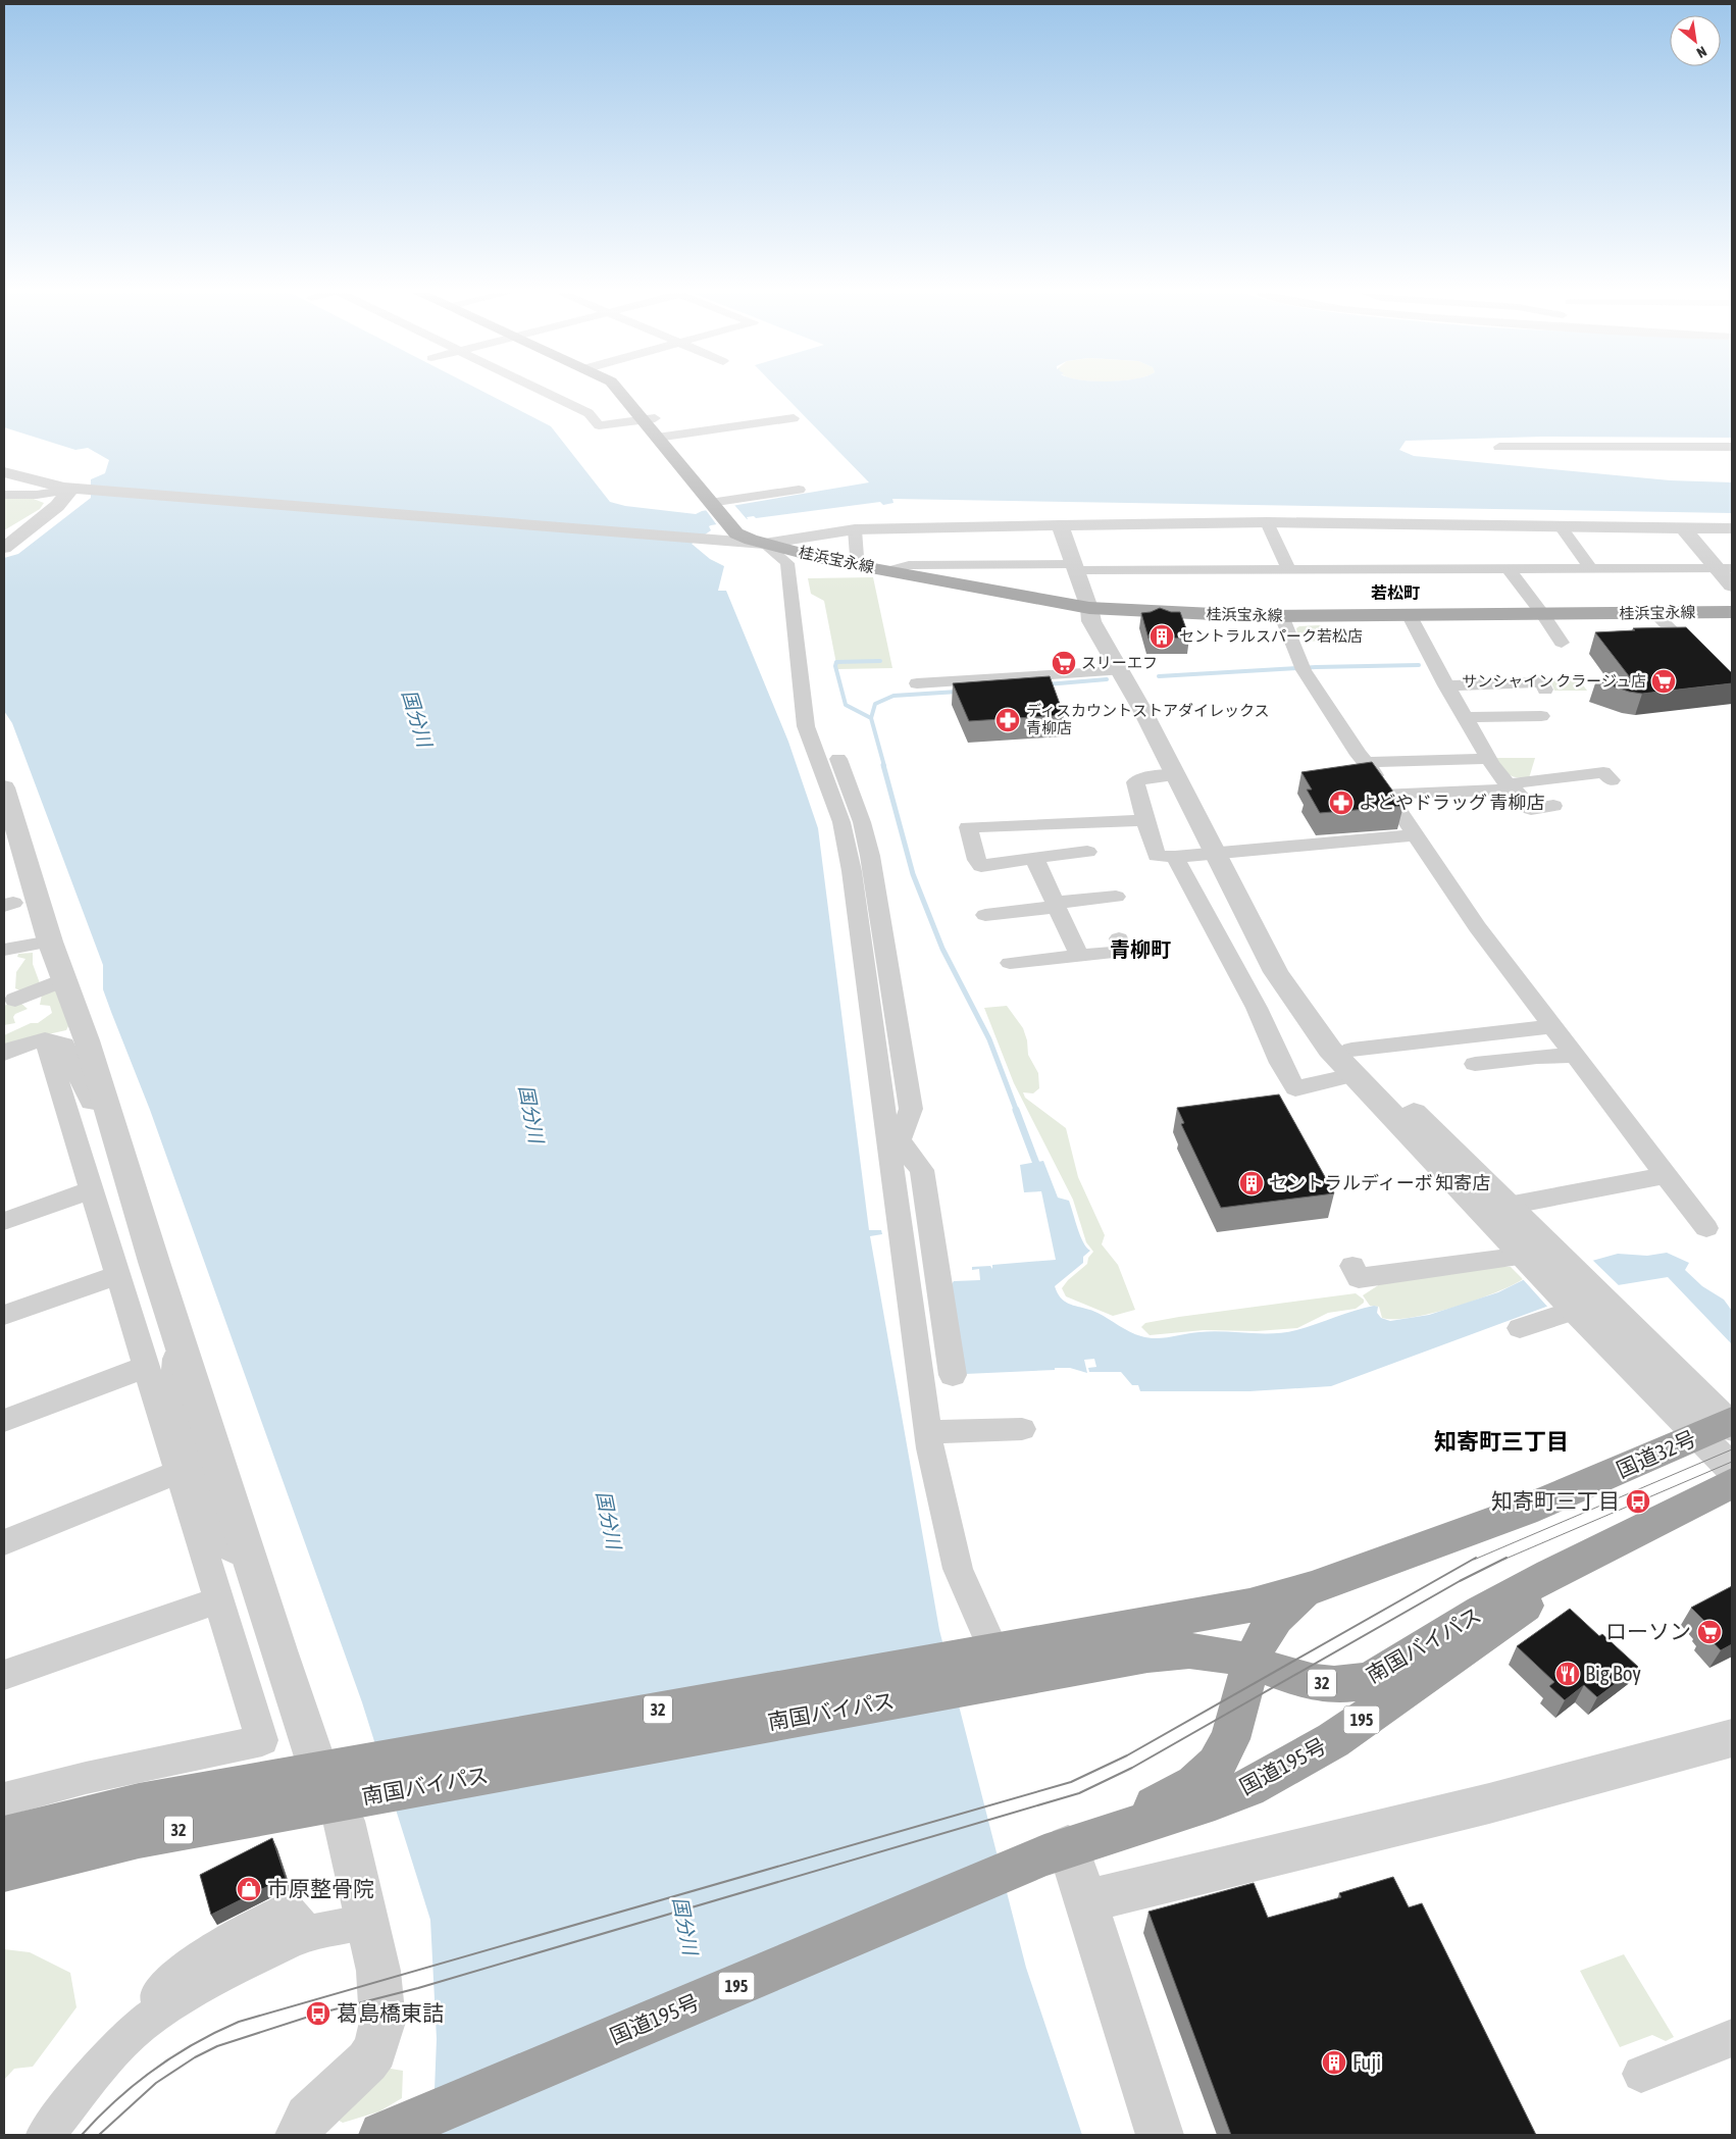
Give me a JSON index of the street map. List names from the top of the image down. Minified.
{"streets":{"highway":["国道32号","南国バイパス","32","195","国道195号"],"main road":["桂浜宝永線"]},"crossings":[["国道32号","南国バイパス"],["南国バイパス","32"],["南国バイパス","国道195号"],["32","国道195号"]],"districts":["若松町","青柳町","知寄町三丁目"],"water":["国分川"],"places":{"building":["セントラルスパーク若松店","セントラルディーボ 知寄店","Fuji"],"supermarket":["スリーエフ","サンシャイン クラージュ店","ローソン"],"pharmacy":["ディスカウントストアダイレックス 青柳店","よどやドラッグ 青柳店"],"bus stop":["知寄町三丁目","葛島橋東詰"],"restaurant":["Big Boy"],"shop":["市原整骨院"]},"north":"bottom right"}
